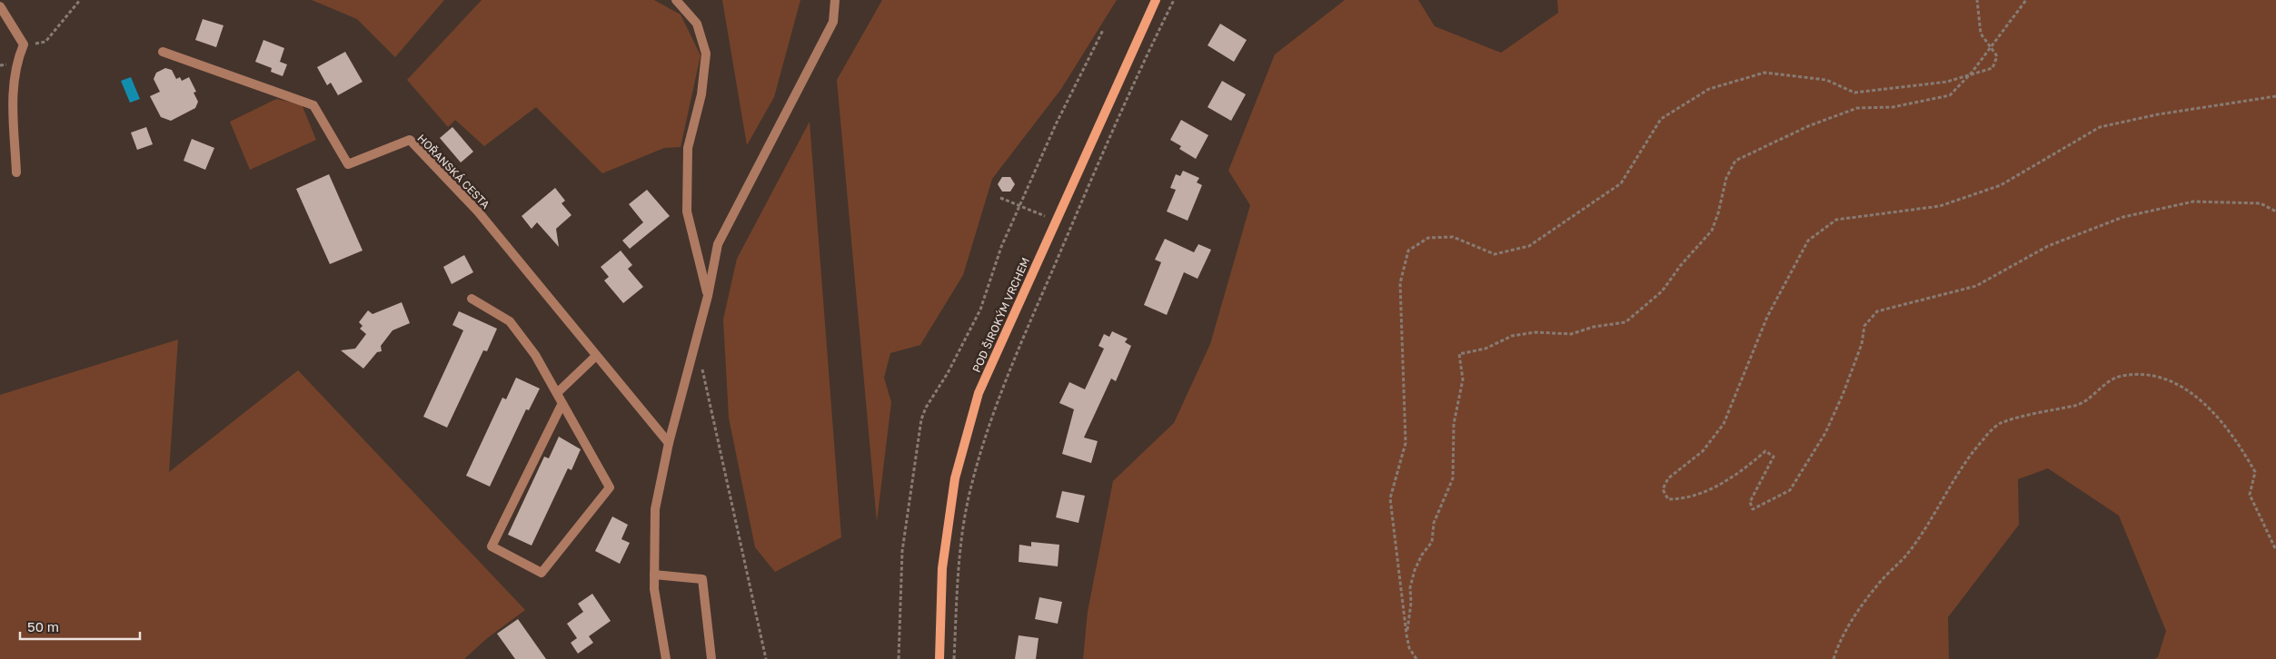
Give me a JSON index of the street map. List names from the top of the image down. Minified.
{"streets":{"street":["HOŘANSKÁ CESTA","POD ŠIROKÝM VRCHEM"]},"scale_bar":"50 m"}
